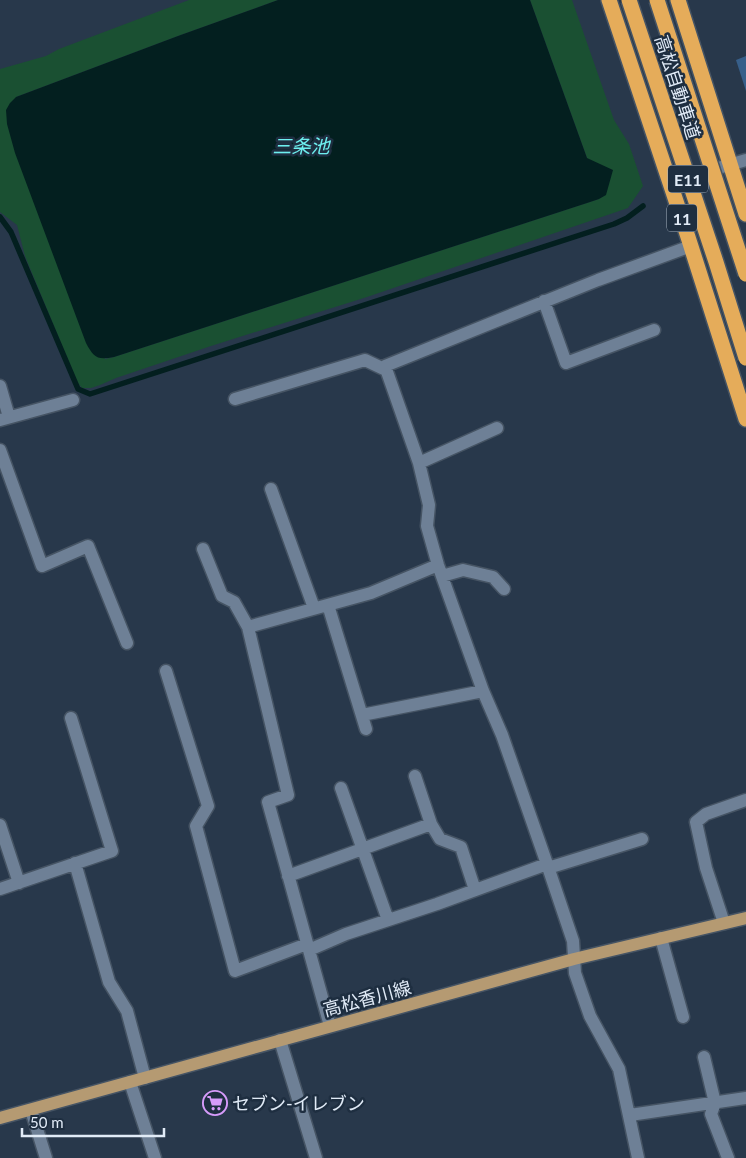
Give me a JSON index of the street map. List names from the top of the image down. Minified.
{"streets":{"highway":["高松自動車道","E11","11"],"main road":["高松香川線"]},"water":["三条池"],"places":{"supermarket":["セブン-イレブン"]},"scale_bar":"50 m"}
